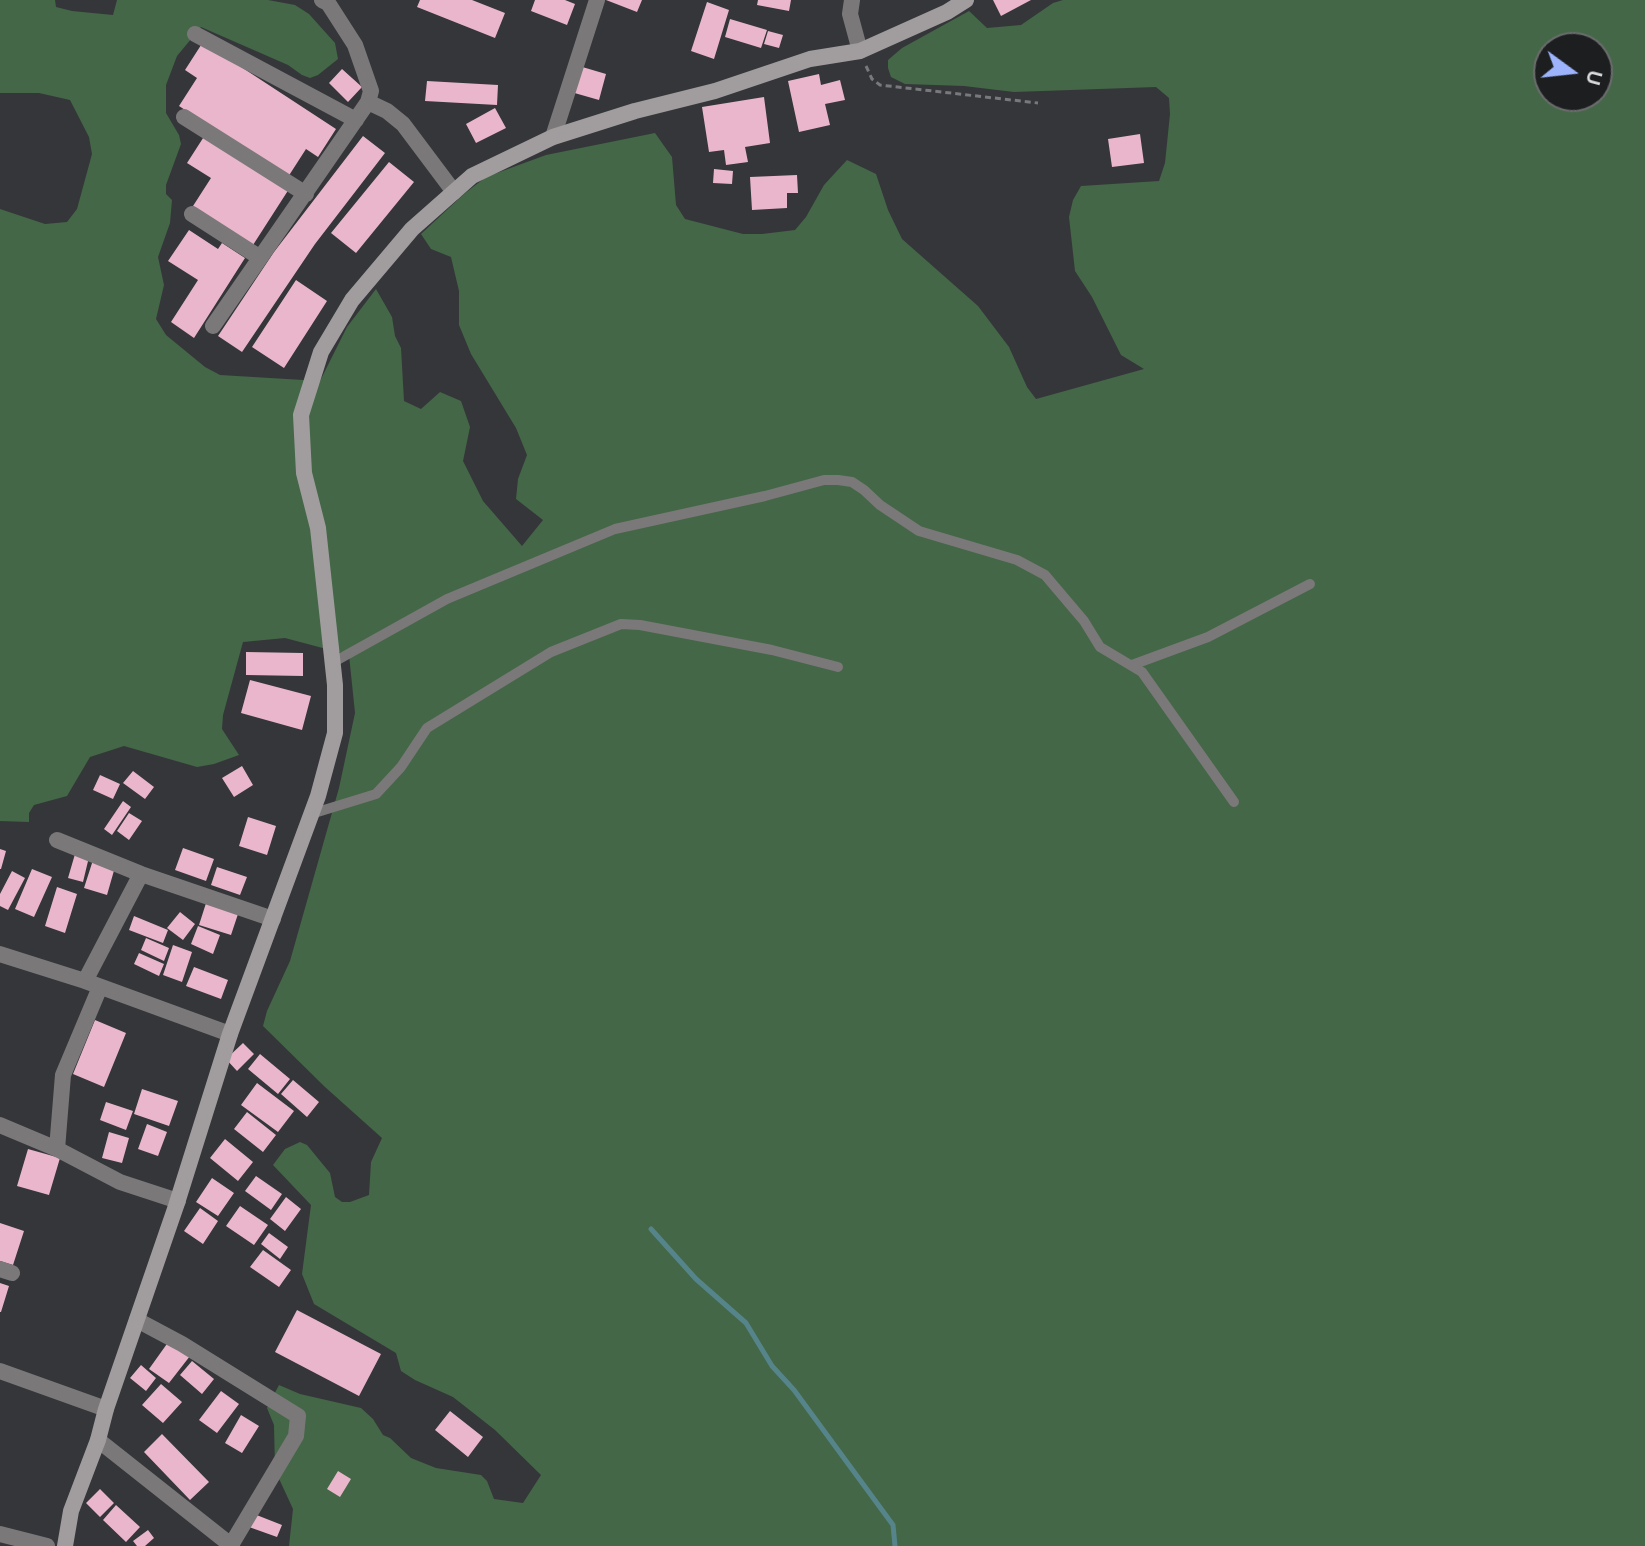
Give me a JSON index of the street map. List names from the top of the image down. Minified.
{"north":"right"}
